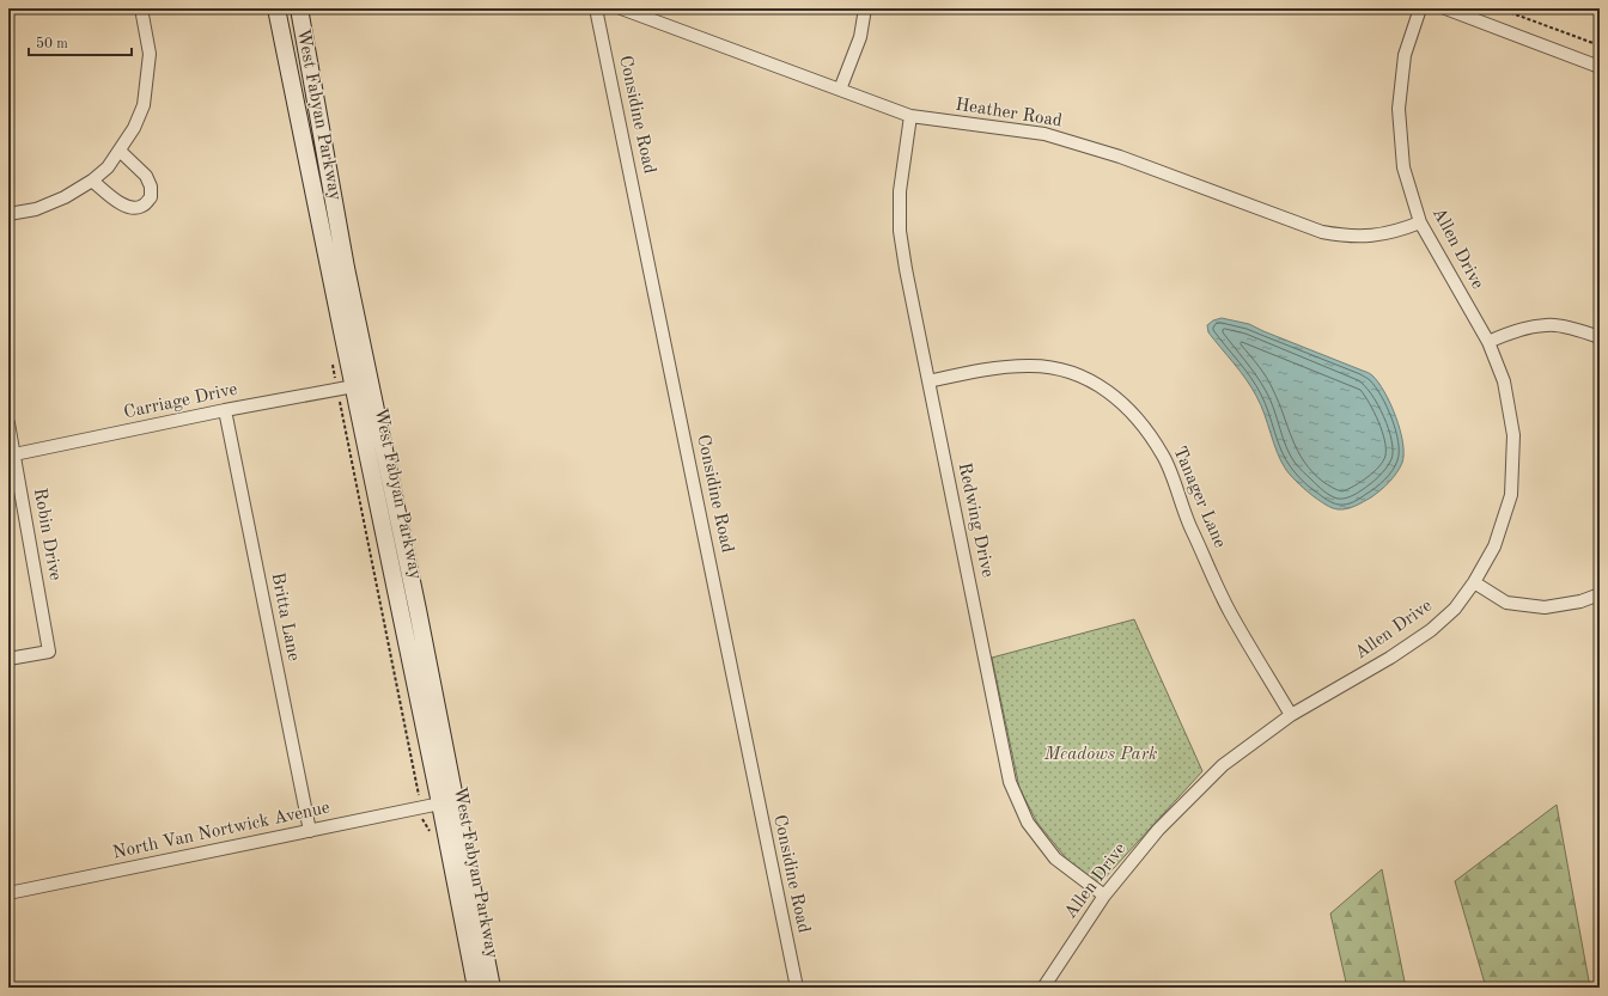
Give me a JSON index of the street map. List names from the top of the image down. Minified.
{"streets":{"main road":["West Fabyan Parkway"],"street":["Heather Road","Considine Road","Allen Drive","Carriage Drive","Tanager Lane","Redwing Drive","Robin Drive","Britta Lane","North Van Nortwick Avenue"]},"crossings":[["Heather Road","Allen Drive"],["Heather Road","Redwing Drive"],["West Fabyan Parkway","Carriage Drive"],["West Fabyan Parkway","North Van Nortwick Avenue"],["Allen Drive","Tanager Lane"],["Allen Drive","Redwing Drive"],["Carriage Drive","Robin Drive"],["Carriage Drive","Britta Lane"],["Tanager Lane","Redwing Drive"],["Britta Lane","North Van Nortwick Avenue"]],"parks":["Meadows Park"],"scale_bar":"50 m"}
